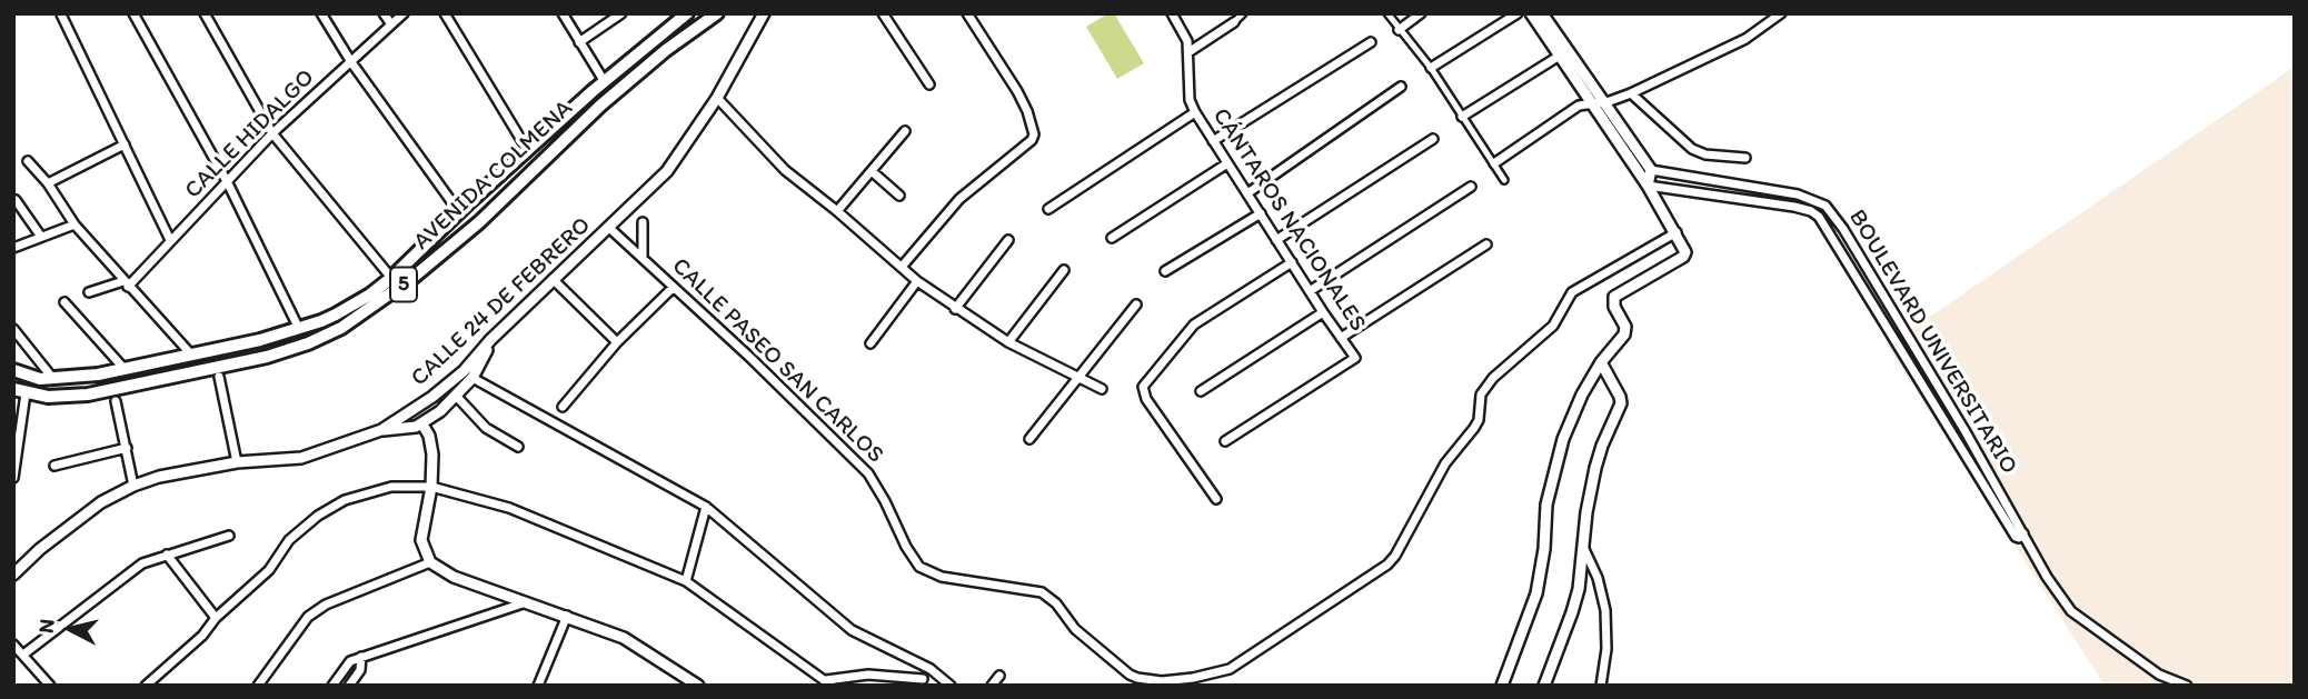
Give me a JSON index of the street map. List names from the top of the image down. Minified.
{"streets":{"main road":["AVENIDA COLMENA","5"],"street":["CALLE HIDALGO","CÁNTAROS NACIONALES","CALLE 24 DE FEBRERO","BOULEVARD UNIVERSITARIO","CALLE PASEO SAN CARLOS"]},"crossings":[["AVENIDA COLMENA","5"],["CALLE 24 DE FEBRERO","CALLE PASEO SAN CARLOS"]],"north":"left"}
